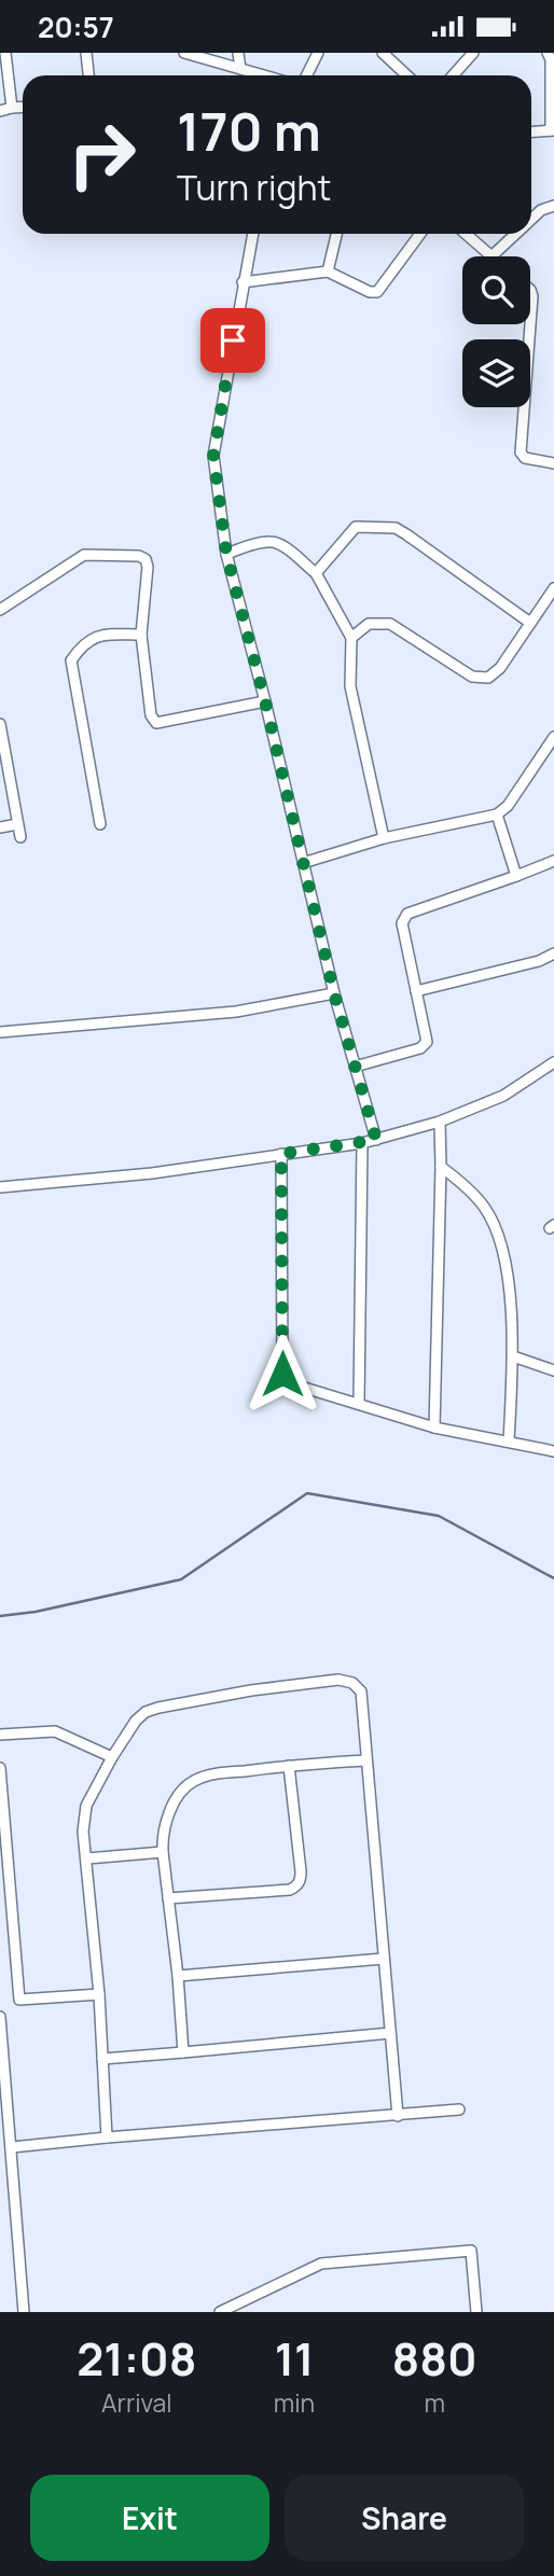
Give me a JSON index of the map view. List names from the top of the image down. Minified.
{"page":{"status":"20:57","turn":["170 m","Turn right"],"eta":["21:08","Arrival","11","min","880","m"],"buttons":["Exit","Share"]}}
